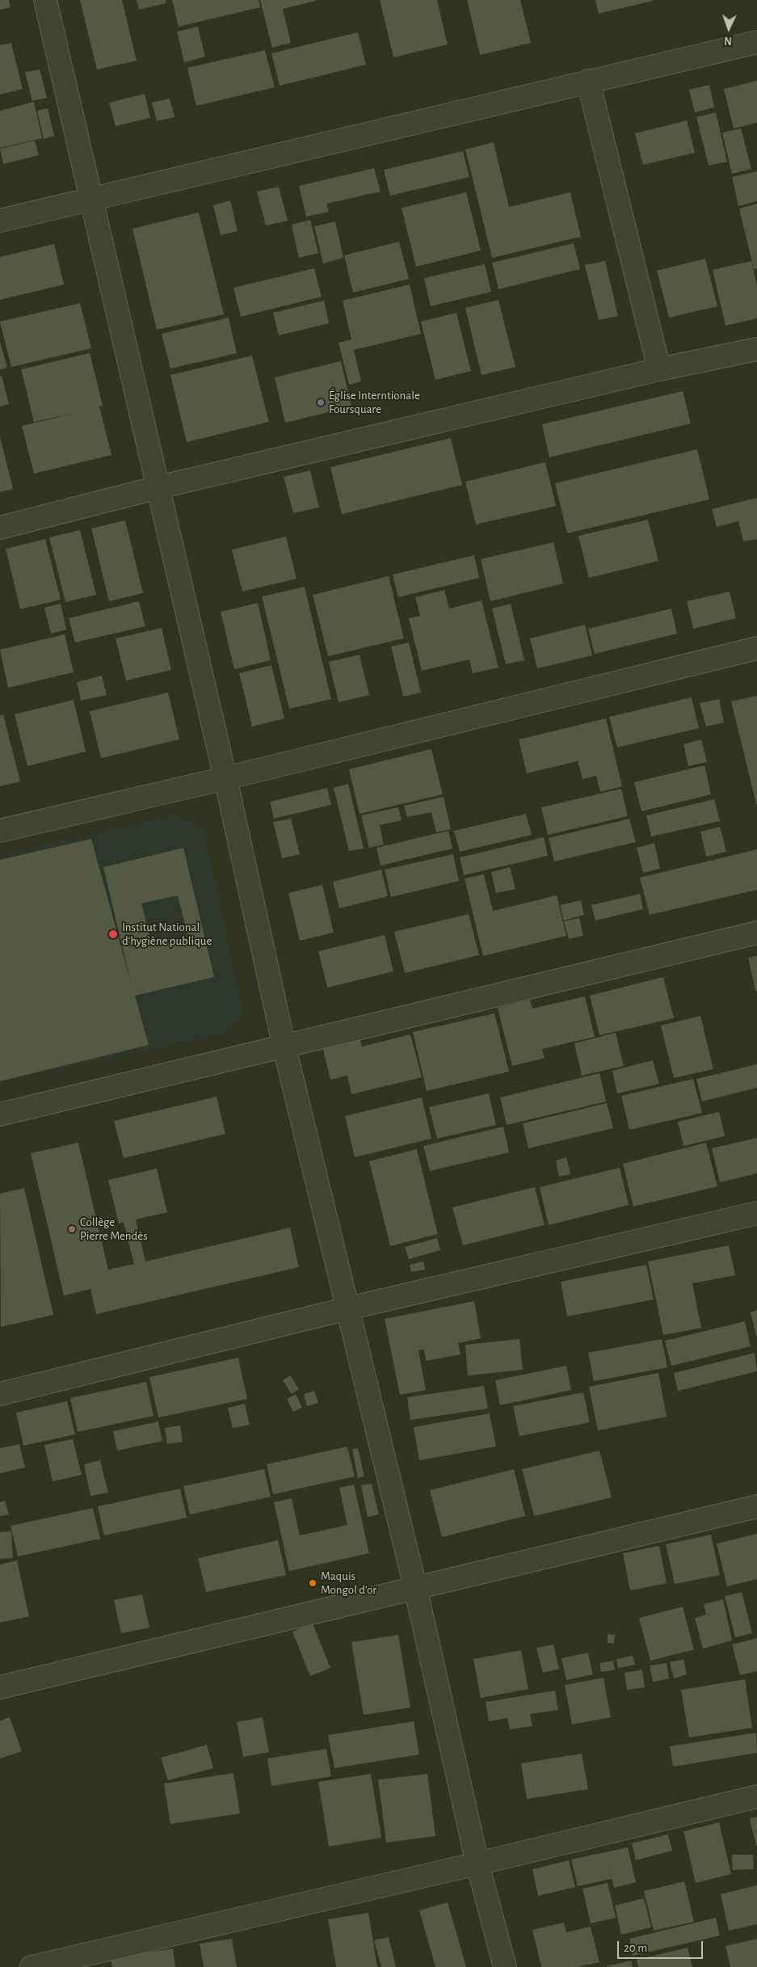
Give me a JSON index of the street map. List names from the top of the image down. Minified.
{"places":["Église Interntionale Foursquare","Institut National d'hygiène publique","Collège Pierre Mendès","Maquis Mongol d'or"],"scale_bar":"20 m","north":"bottom"}
